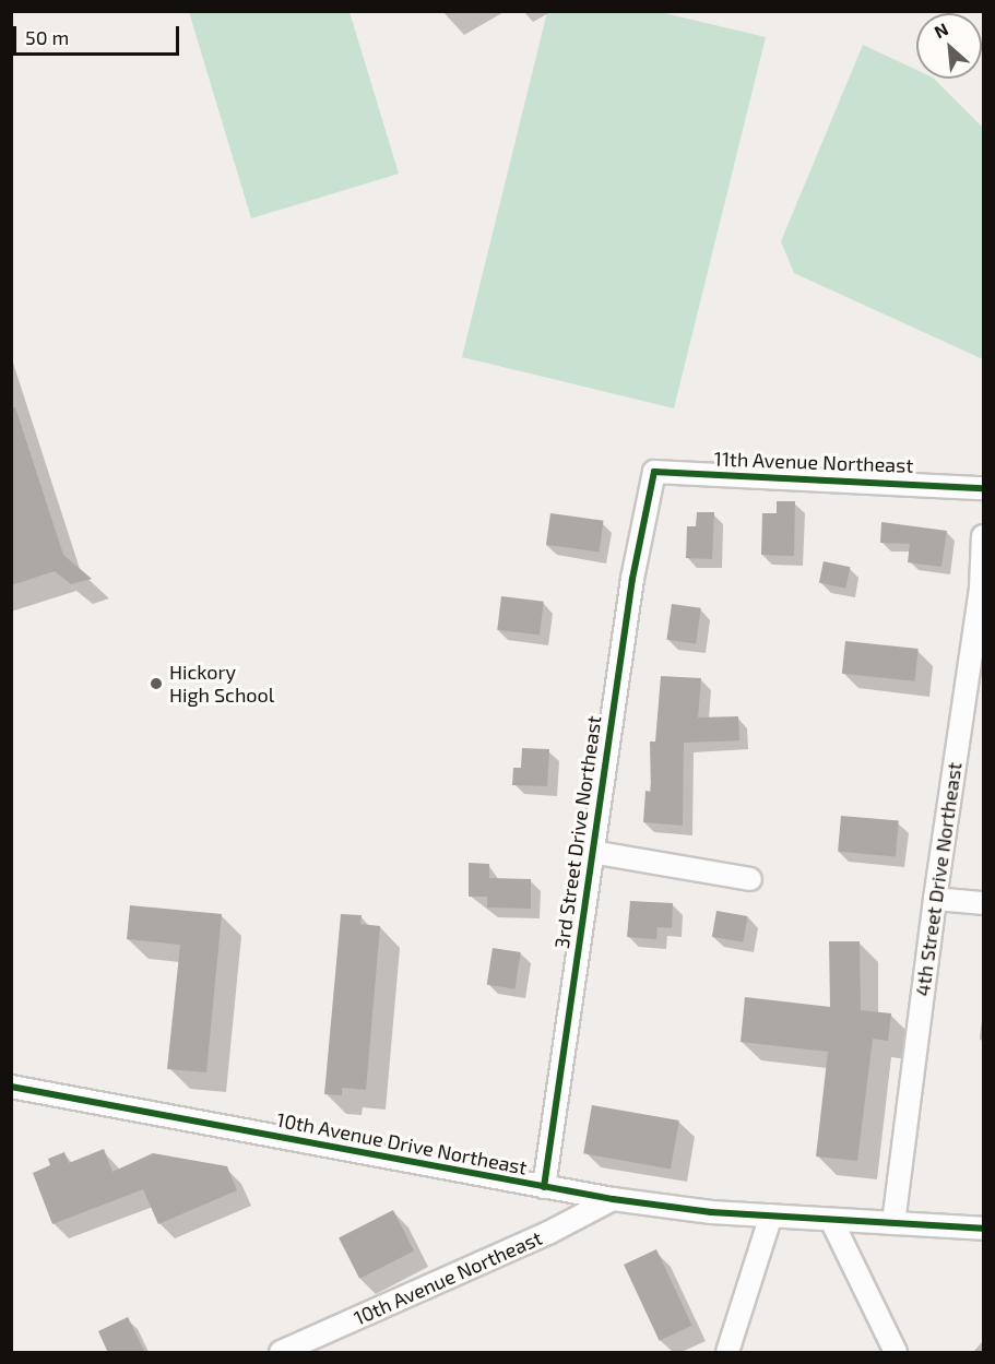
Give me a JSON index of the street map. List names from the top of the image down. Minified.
{"streets":{"street":["11th Avenue Northeast","3rd Street Drive Northeast","4th Street Drive Northeast","10th Avenue Drive Northeast","10th Avenue Northeast"]},"crossings":[["11th Avenue Northeast","3rd Street Drive Northeast"],["3rd Street Drive Northeast","10th Avenue Drive Northeast"],["4th Street Drive Northeast","10th Avenue Drive Northeast"],["10th Avenue Drive Northeast","10th Avenue Northeast"]],"places":["Hickory High School"],"scale_bar":"50 m","north":"top left"}
